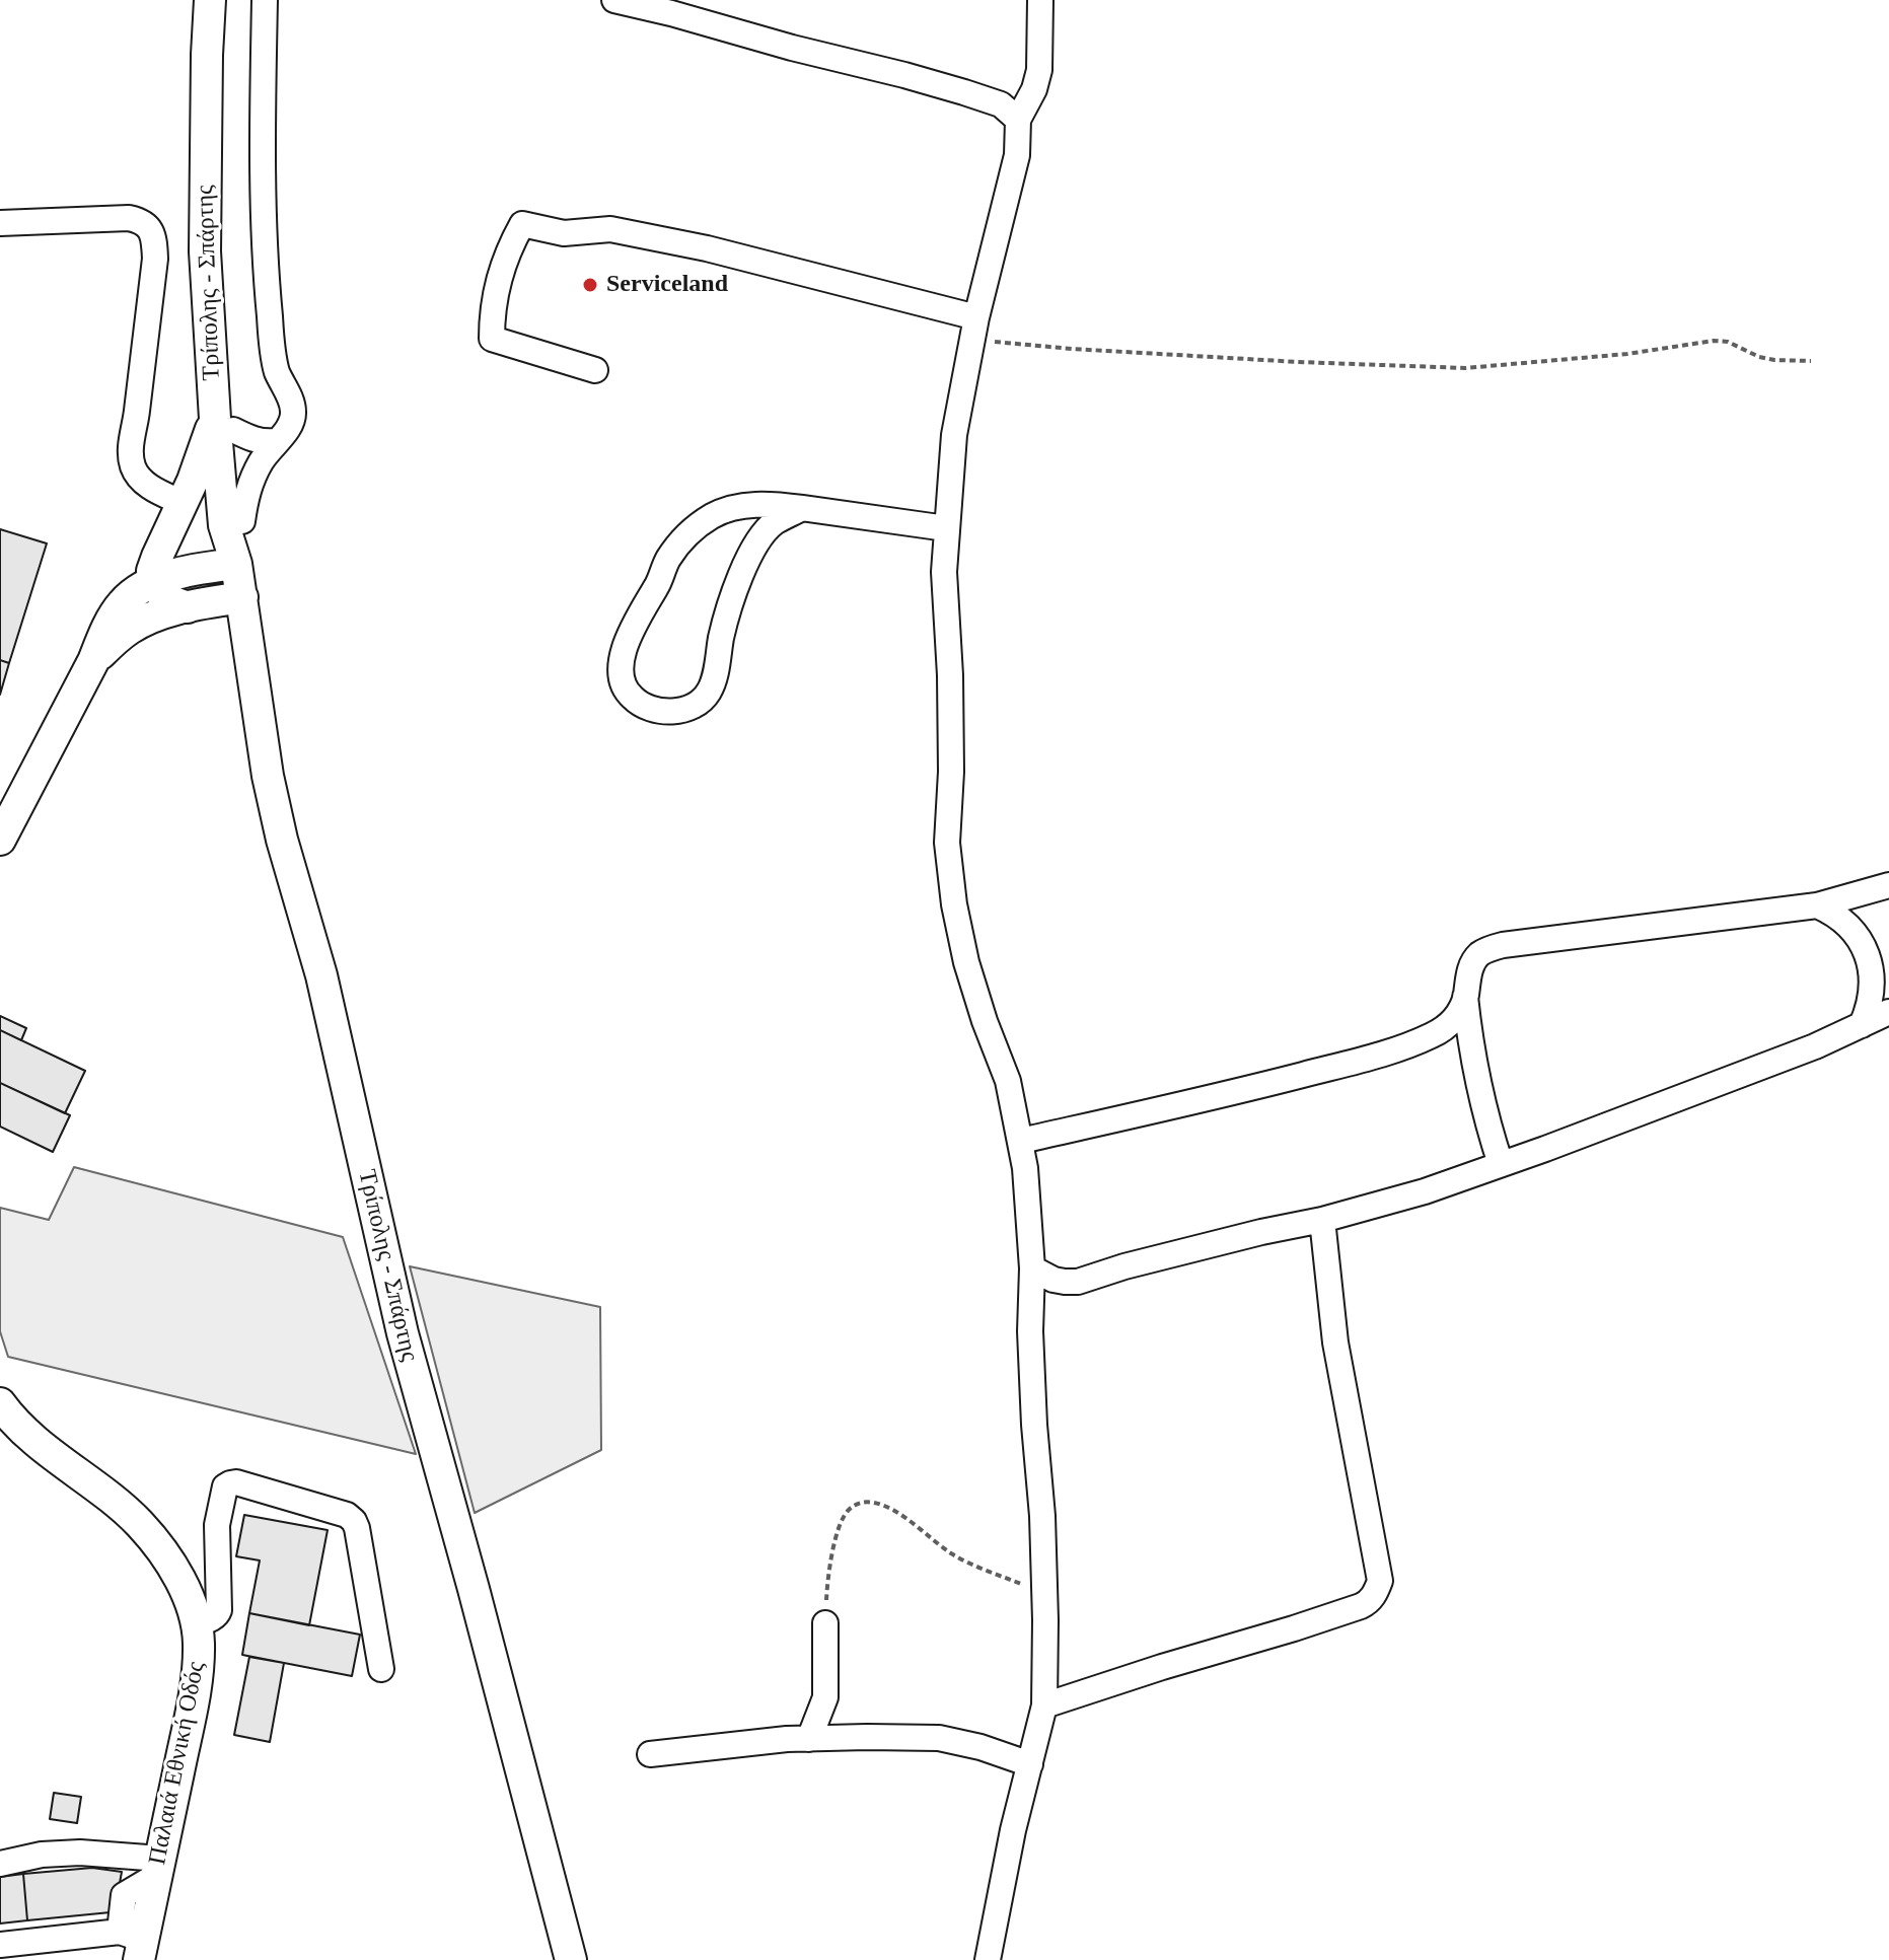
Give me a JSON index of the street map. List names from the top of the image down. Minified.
{"streets":{"main road":["Τρίπολης - Σπάρτης","Παλαιά Εθνική Οδός"]},"places":["Serviceland"]}
